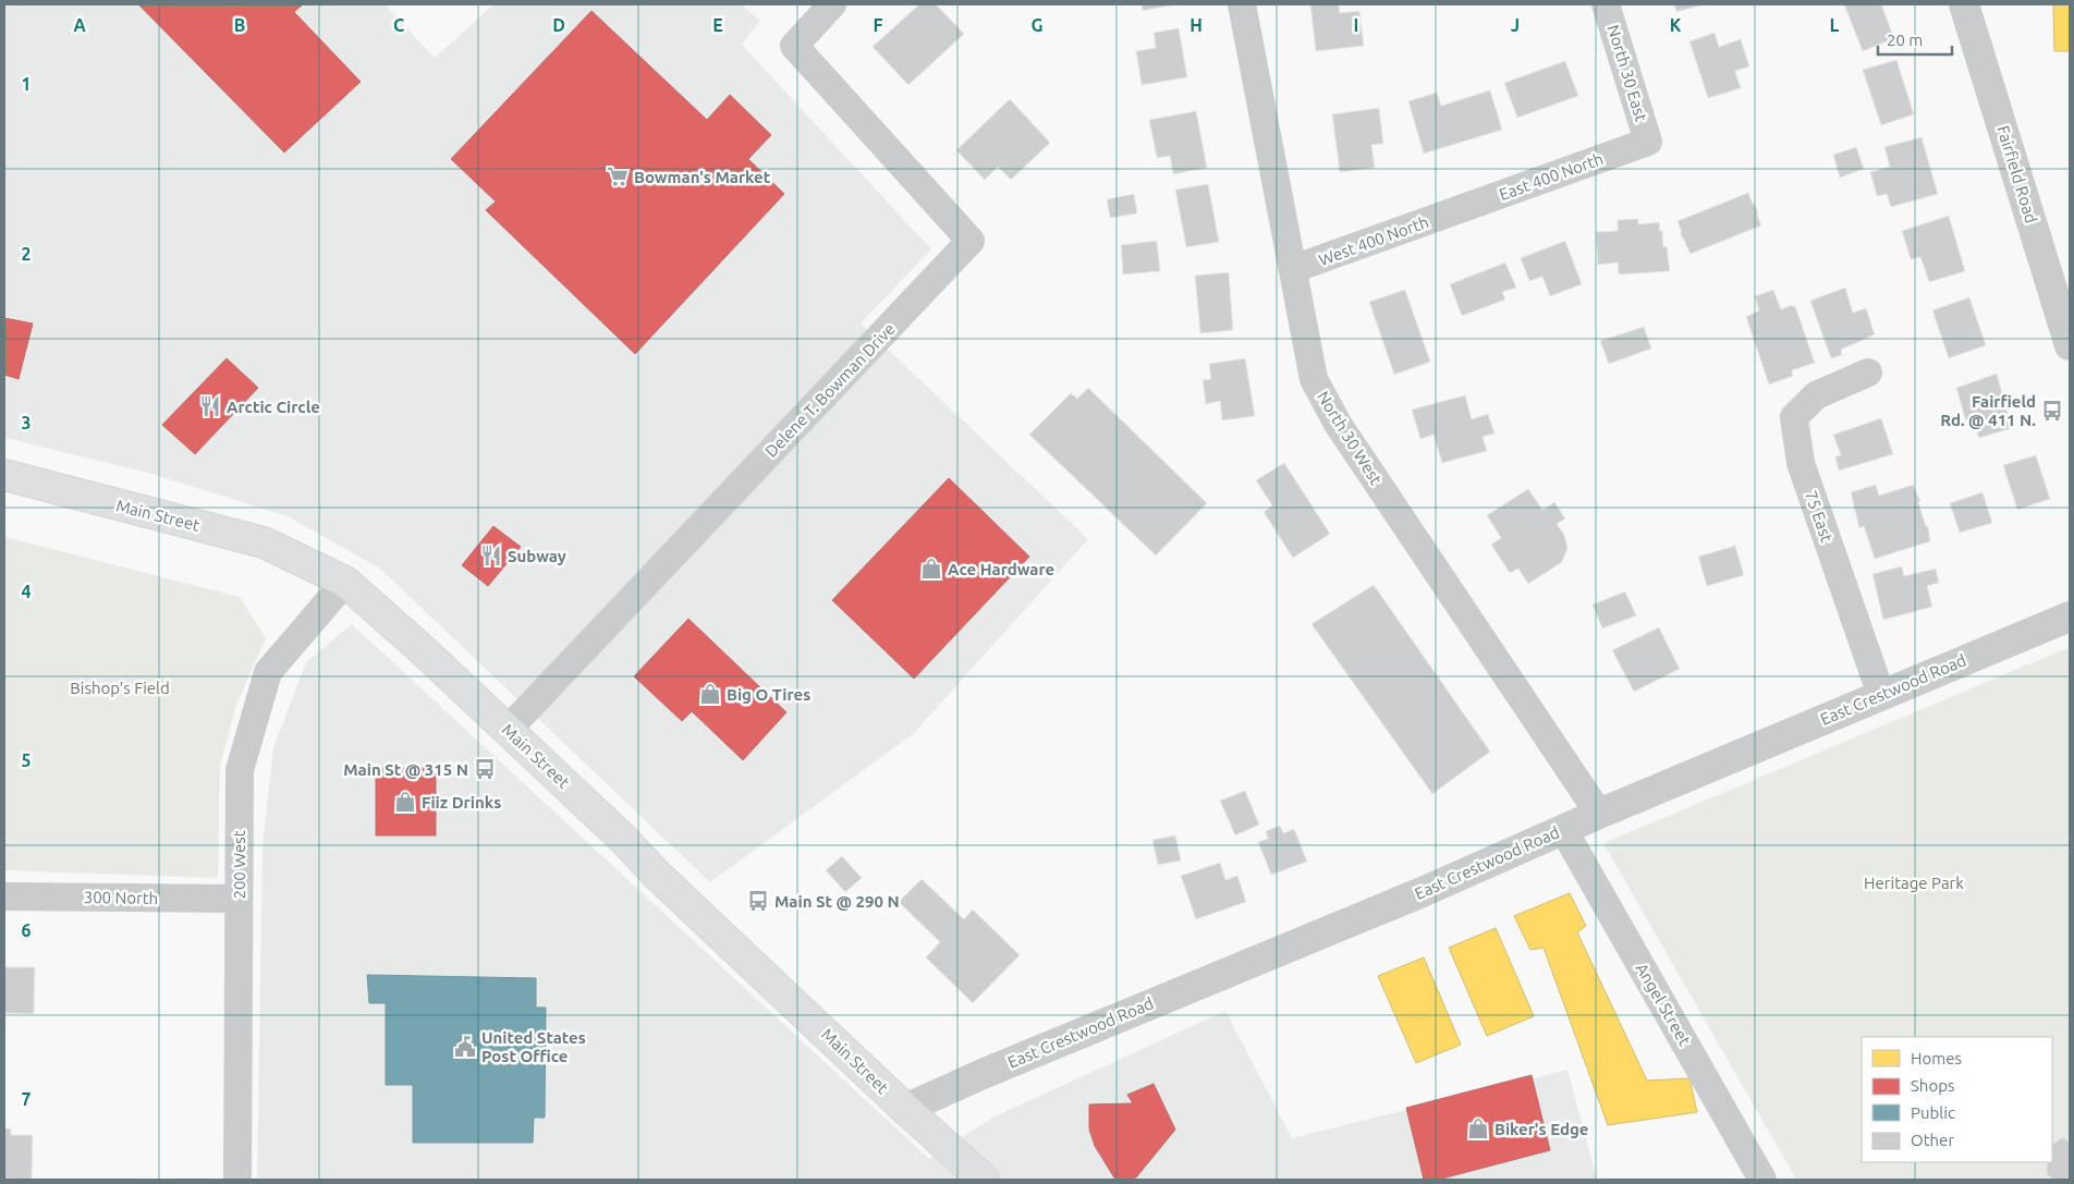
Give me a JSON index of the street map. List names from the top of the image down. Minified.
{"streets":{"main road":["Main Street"],"street":["North 30 East","Fairfield Road","East 400 North","West 400 North","Delene T. Bowman Drive","North 30 West","75 East","East Crestwood Road","200 West","300 North","Angel Street"]},"crossings":[["North 30 East","East 400 North"],["East 400 North","West 400 North"],["West 400 North","North 30 West"],["Delene T. Bowman Drive","Main Street"],["North 30 West","East Crestwood Road"],["Main Street","East Crestwood Road"],["Main Street","200 West"],["75 East","East Crestwood Road"],["East Crestwood Road","Angel Street"],["200 West","300 North"]],"parks":["Bishop's Field","Heritage Park"],"places":{"supermarket":["Bowman's Market"],"restaurant":["Arctic Circle","Subway"],"bus stop":["Fairfield Rd. @ 411 N.","Main St @ 315 N","Main St @ 290 N"],"shop":["Ace Hardware","Big O Tires","Fiiz Drinks","Biker's Edge"],"public building":["United States Post Office"]},"legend":["Homes","Shops","Public","Other"],"scale_bar":"20 m","grid":{"columns":["A","B","C","D","E","F","G","H","I","J","K","L"],"rows":["1","2","3","4","5","6","7"]}}
